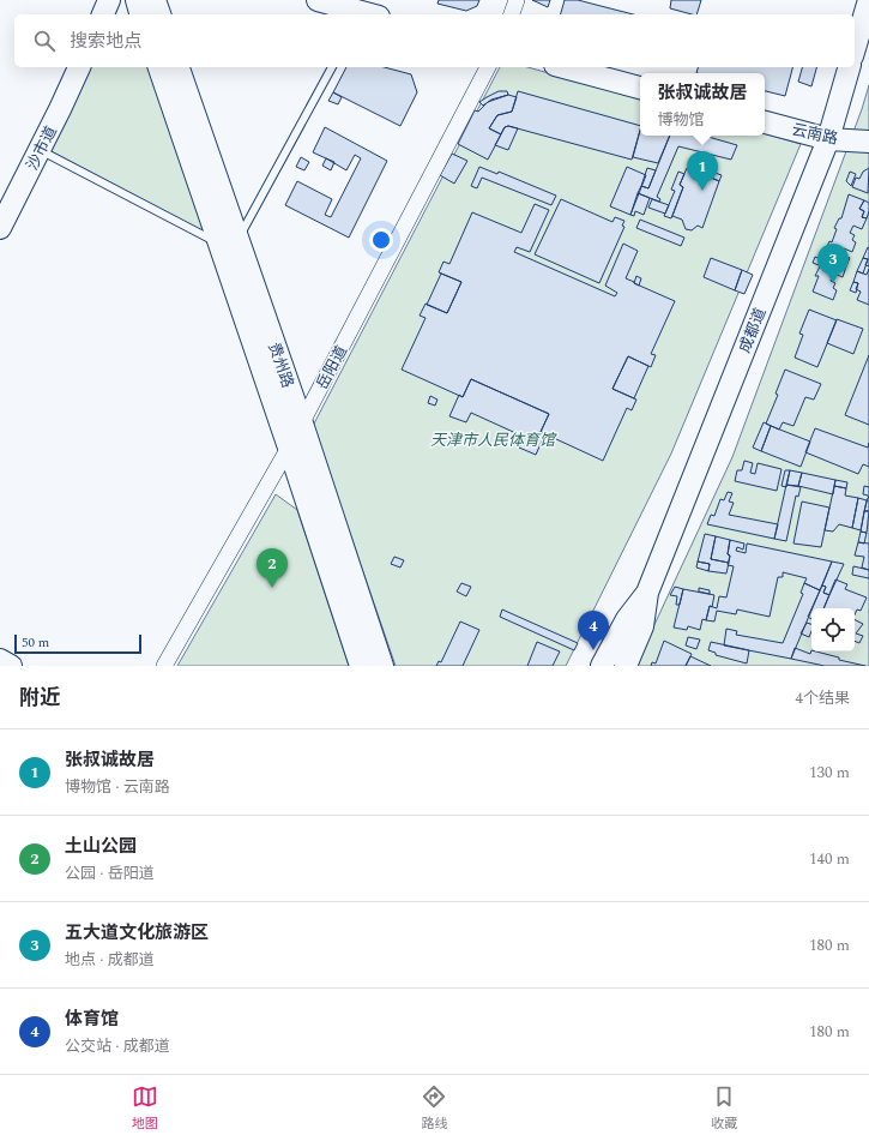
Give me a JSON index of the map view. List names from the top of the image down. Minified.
{"streets":{"street":["云南路","沙市道","成都道","贵州路","岳阳道"]},"crossings":[["云南路","成都道"],["贵州路","岳阳道"]],"parks":["天津市人民体育馆"],"scale_bar":"50 m","page":{"search":"搜索地点","popup":["张叔诚故居","博物馆"],"pins":["1","3","2","4"],"scale":"50 m","heading":["附近","4个结果"],"list":[{"mark":"1","name":"张叔诚故居","note":"博物馆 · 云南路","value":"130 m"},{"mark":"2","name":"土山公园","note":"公园 · 岳阳道","value":"140 m"},{"mark":"3","name":"五大道文化旅游区","note":"地点 · 成都道","value":"180 m"},{"mark":"4","name":"体育馆","note":"公交站 · 成都道","value":"180 m"}],"nav":["地图","路线","收藏"]}}
